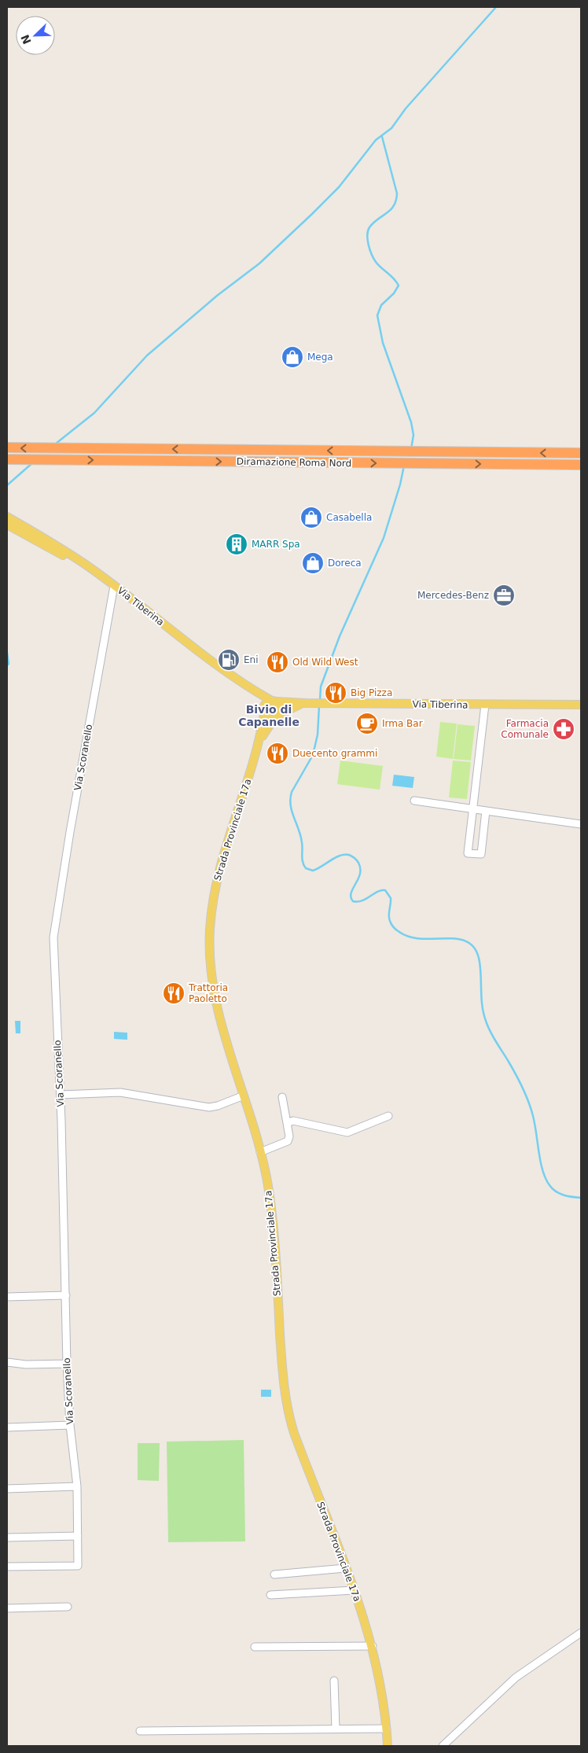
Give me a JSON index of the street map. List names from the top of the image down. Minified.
{"streets":{"highway":["Diramazione Roma Nord"],"main road":["Via Tiberina","Strada Provinciale 17a"],"street":["Via Scoranello"]},"crossings":[["Via Tiberina","Via Scoranello"]],"districts":["Bivio di Capanelle"],"places":{"shop":["Mega","Casabella","Doreca"],"building":["MARR Spa"],"office":["Mercedes-Benz"],"fuel station":["Eni"],"restaurant":["Old Wild West","Big Pizza","Duecento grammi","Trattoria Paoletto"],"cafe":["Irma Bar"],"pharmacy":["Farmacia Comunale"]},"north":"bottom left"}
